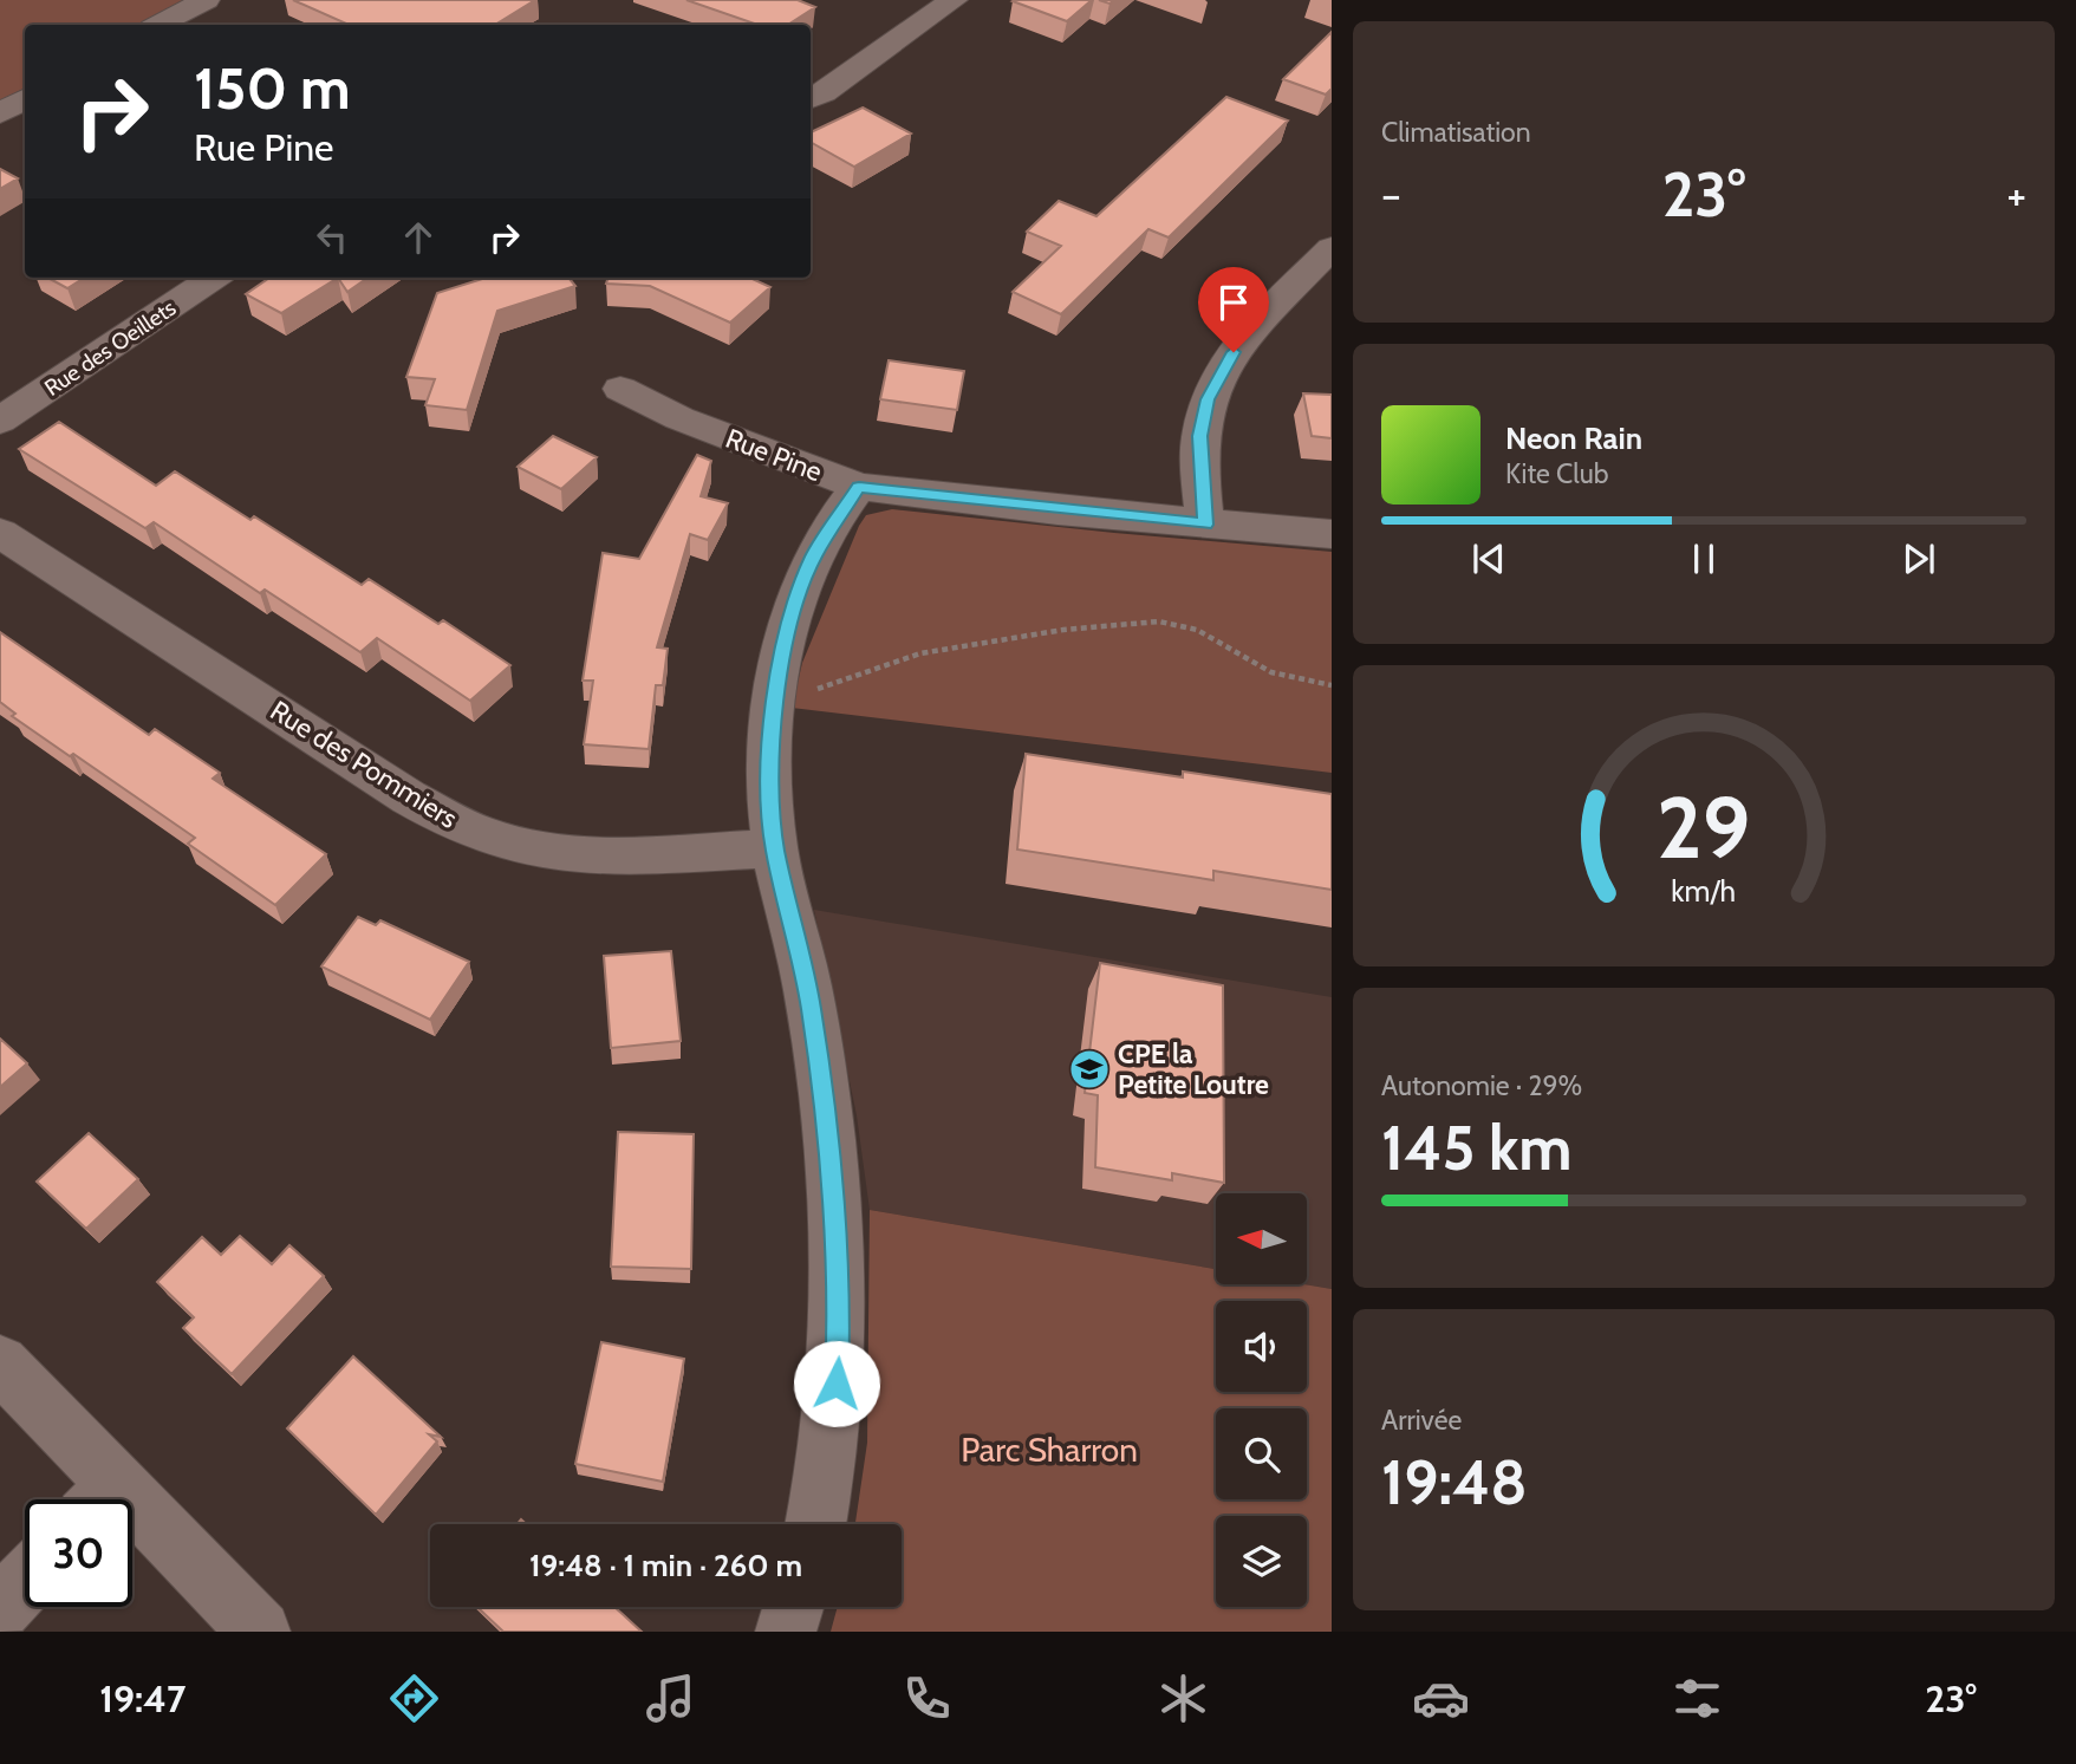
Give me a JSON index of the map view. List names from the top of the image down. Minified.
{"streets":{"street":["Rue des Oeillets","Rue Pine","Rue des Pommiers"]},"parks":["Parc Sharron"],"places":{"school or university":["CPE la Petite Loutre"]},"north":"left","page":{"tile":["Climatisation",["Autonomie · 29%","145 km"],["Arrivée","19:48"]],"turn":["150 m","Rue Pine"],"heat":["−","23°","+"],"song":["Neon Rain","Kite Club"],"limit":"30","trip":"19:48 · 1 min · 260 m","tabs":["19:47","23°"],"gauge":["29","km/h"]}}
